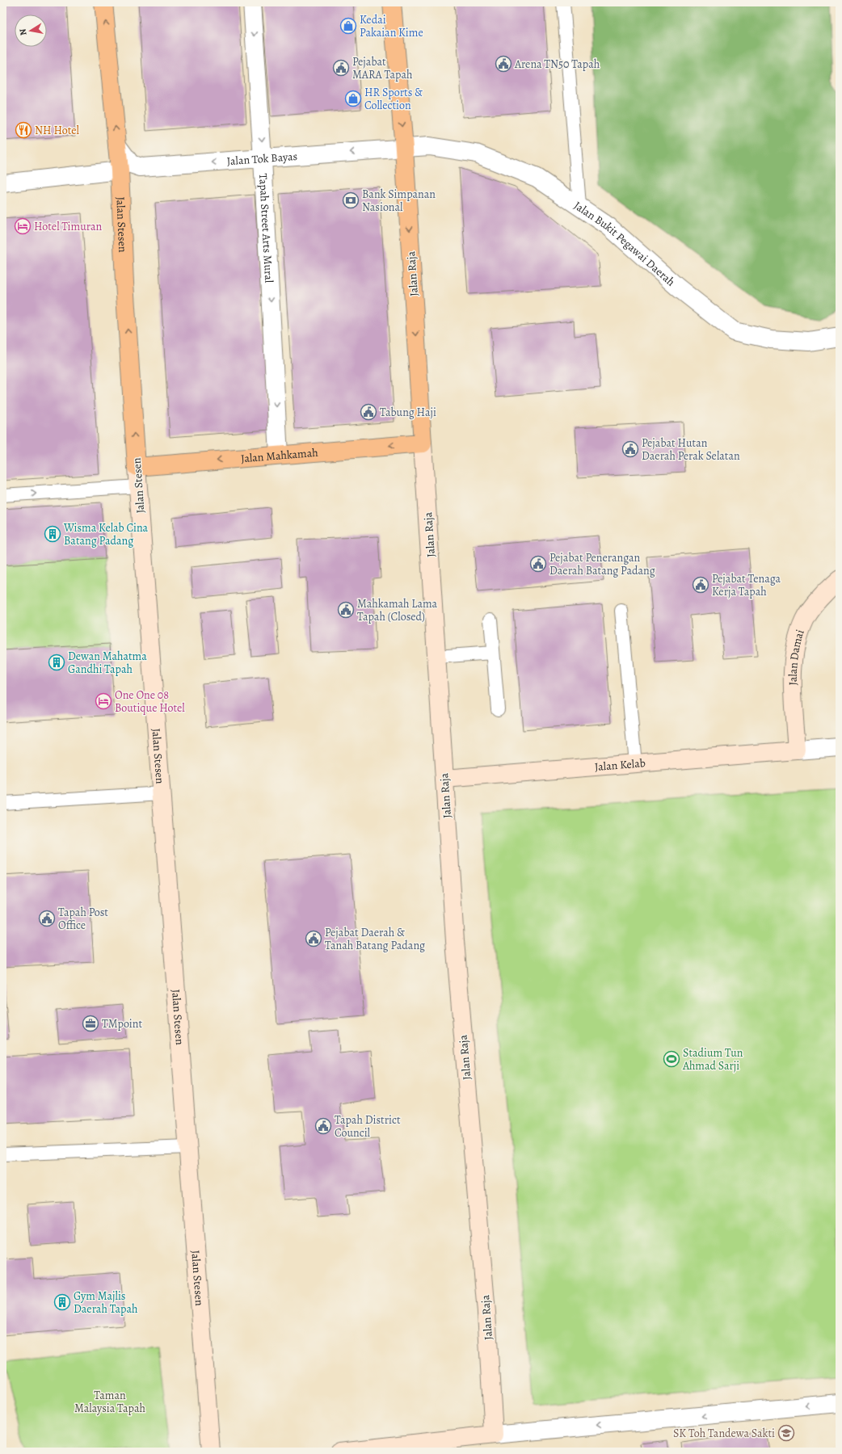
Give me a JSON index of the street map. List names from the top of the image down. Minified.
{"streets":{"highway":["Jalan Stesen","Jalan Raja","Jalan Mahkamah"],"street":["Jalan Tok Bayas","Tapah Street Arts Mural","Jalan Bukit Pegawai Daerah","Jalan Damai","Jalan Kelab"]},"crossings":[["Jalan Tok Bayas","Jalan Stesen"],["Jalan Tok Bayas","Tapah Street Arts Mural"],["Jalan Tok Bayas","Jalan Bukit Pegawai Daerah"],["Jalan Stesen","Jalan Mahkamah"],["Tapah Street Arts Mural","Jalan Mahkamah"],["Jalan Bukit Pegawai Daerah","Jalan Raja"],["Jalan Raja","Jalan Mahkamah"],["Jalan Raja","Jalan Kelab"],["Jalan Damai","Jalan Kelab"]],"one_way":["Jalan Tok Bayas","Tapah Street Arts Mural","Jalan Mahkamah"],"parks":["Taman Malaysia Tapah"],"places":{"shop":["Kedai Pakaian Kime","HR Sports & Collection"],"public building":["Arena TN50 Tapah","Pejabat MARA Tapah","Tabung Haji","Pejabat Hutan Daerah Perak Selatan","Pejabat Penerangan Daerah Batang Padang","Pejabat Tenaga Kerja Tapah","Mahkamah Lama Tapah (Closed)","Tapah Post Office","Pejabat Daerah & Tanah Batang Padang","Tapah District Council"],"restaurant":["NH Hotel"],"bank":["Bank Simpanan Nasional"],"hotel":["Hotel Timuran","One One 08 Boutique Hotel"],"building":["Wisma Kelab Cina Batang Padang","Dewan Mahatma Gandhi Tapah","Gym Majlis Daerah Tapah"],"office":["TMpoint"],"sports":["Stadium Tun Ahmad Sarji"],"school or university":["SK Toh Tandewa Sakti"]},"north":"left"}
